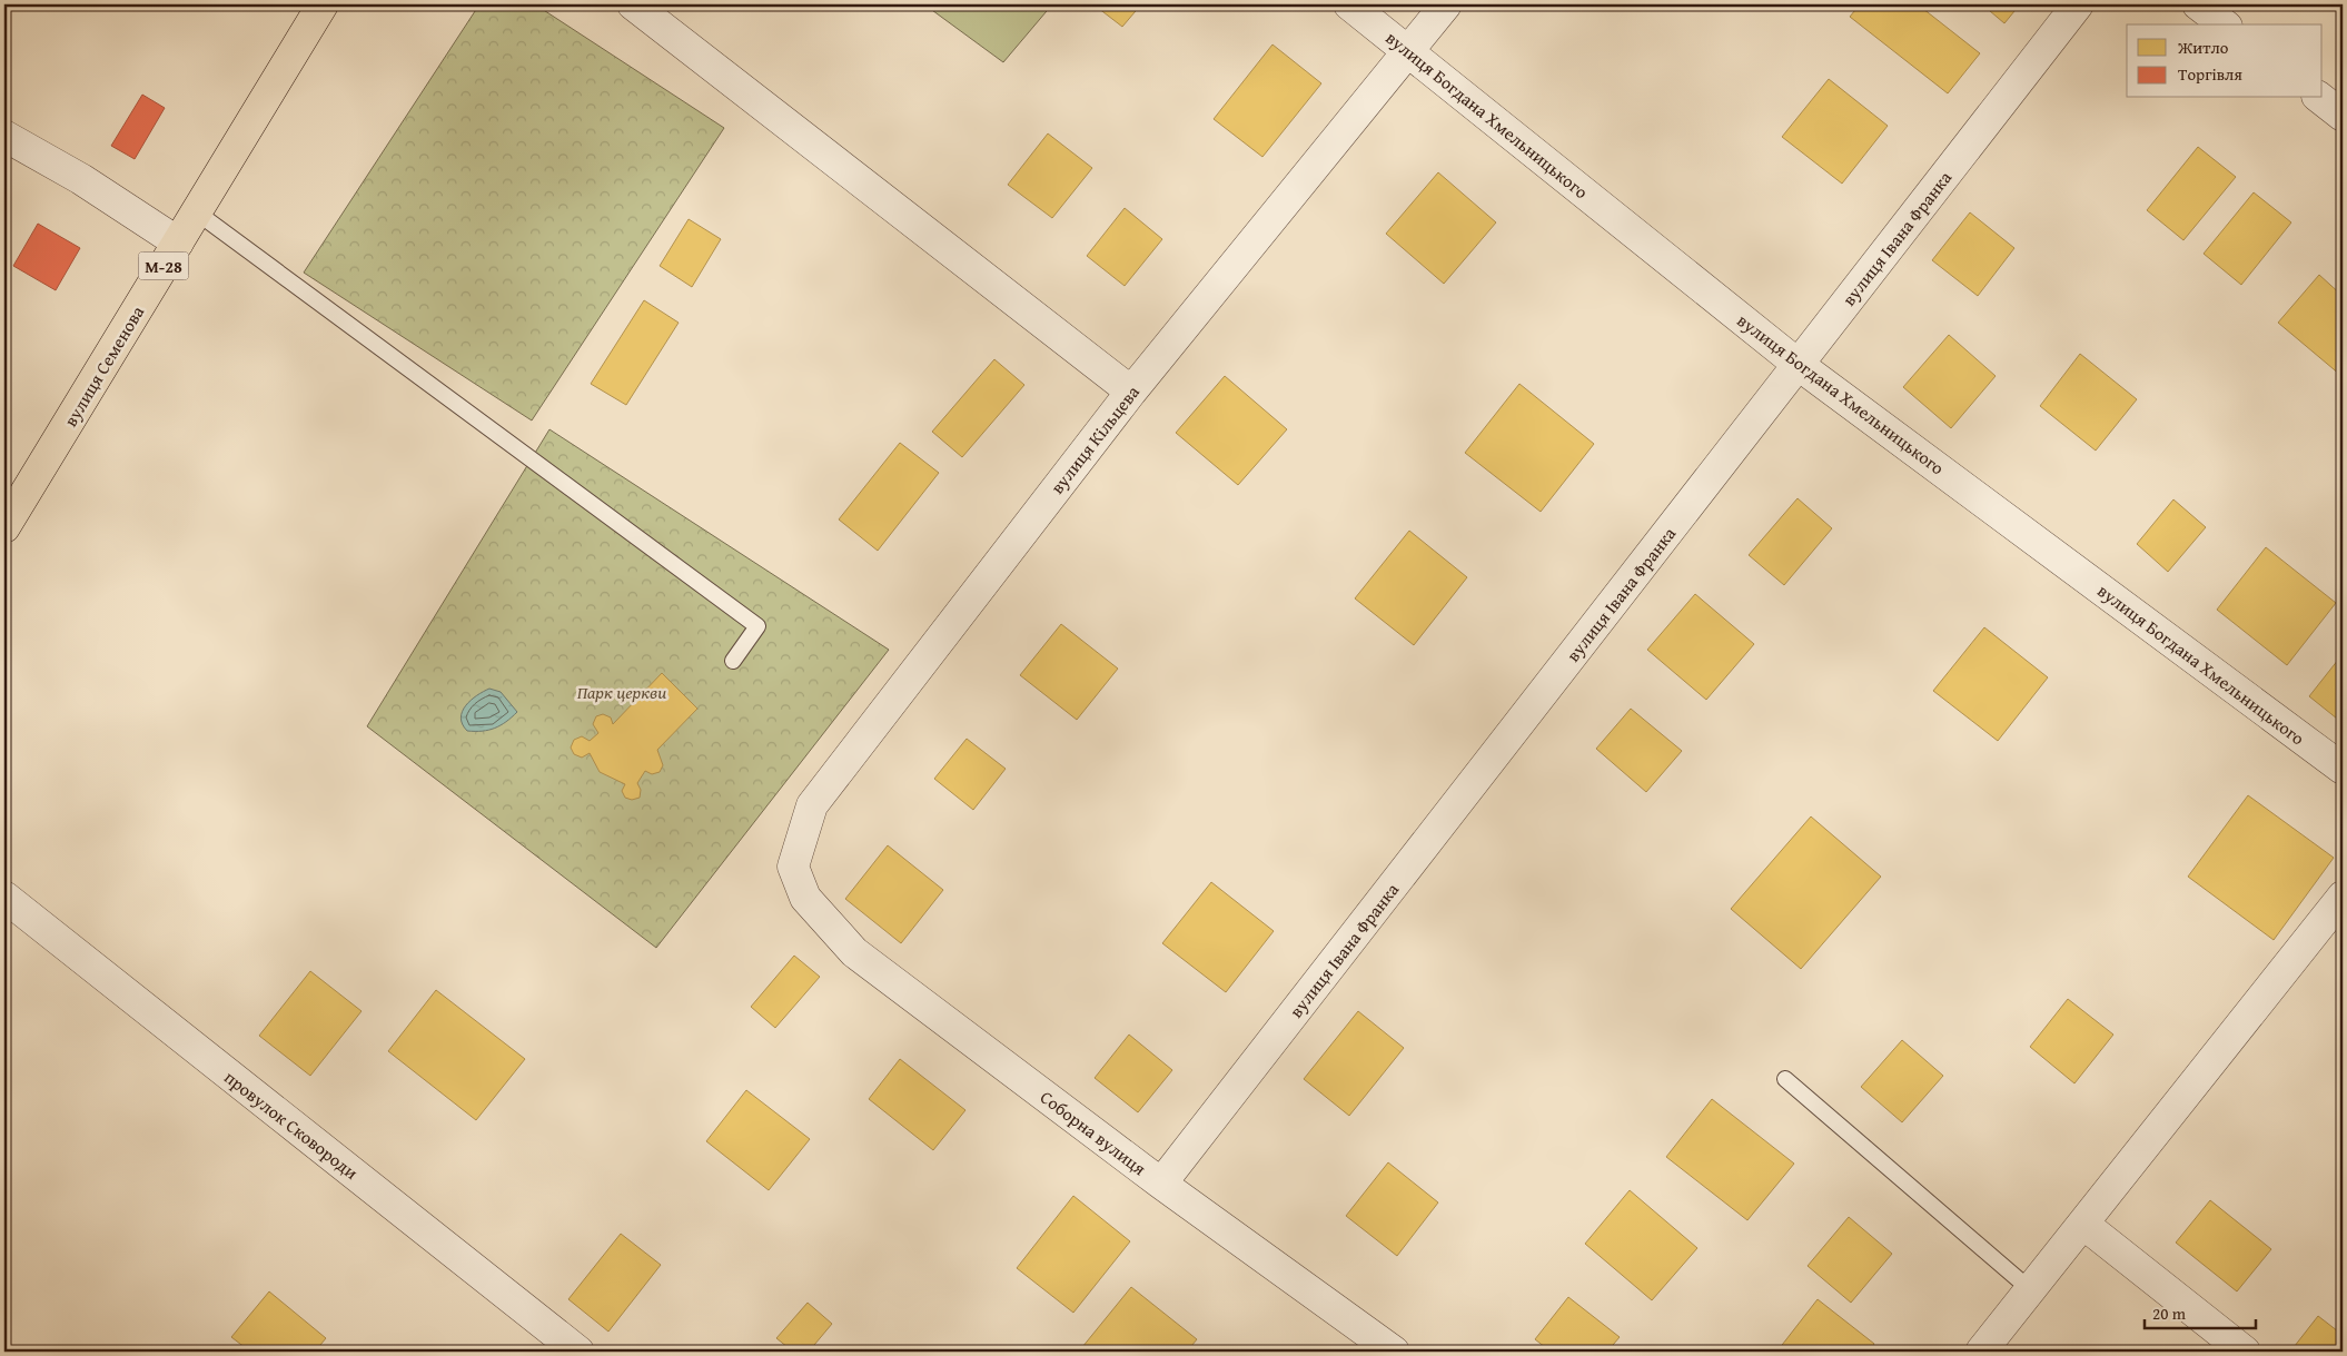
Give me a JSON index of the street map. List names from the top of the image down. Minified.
{"streets":{"highway":["М-28","вулиця Семенова"],"street":["вулиця Богдана Хмельницького","вулиця Івана Франка","вулиця Кільцева","провулок Сковороди","Соборна вулиця"]},"crossings":[["вулиця Богдана Хмельницького","вулиця Івана Франка"],["вулиця Богдана Хмельницького","вулиця Кільцева"],["вулиця Івана Франка","Соборна вулиця"],["вулиця Кільцева","Соборна вулиця"]],"parks":["Парк церкви"],"legend":["Житло","Торгівля"],"scale_bar":"20 m"}
